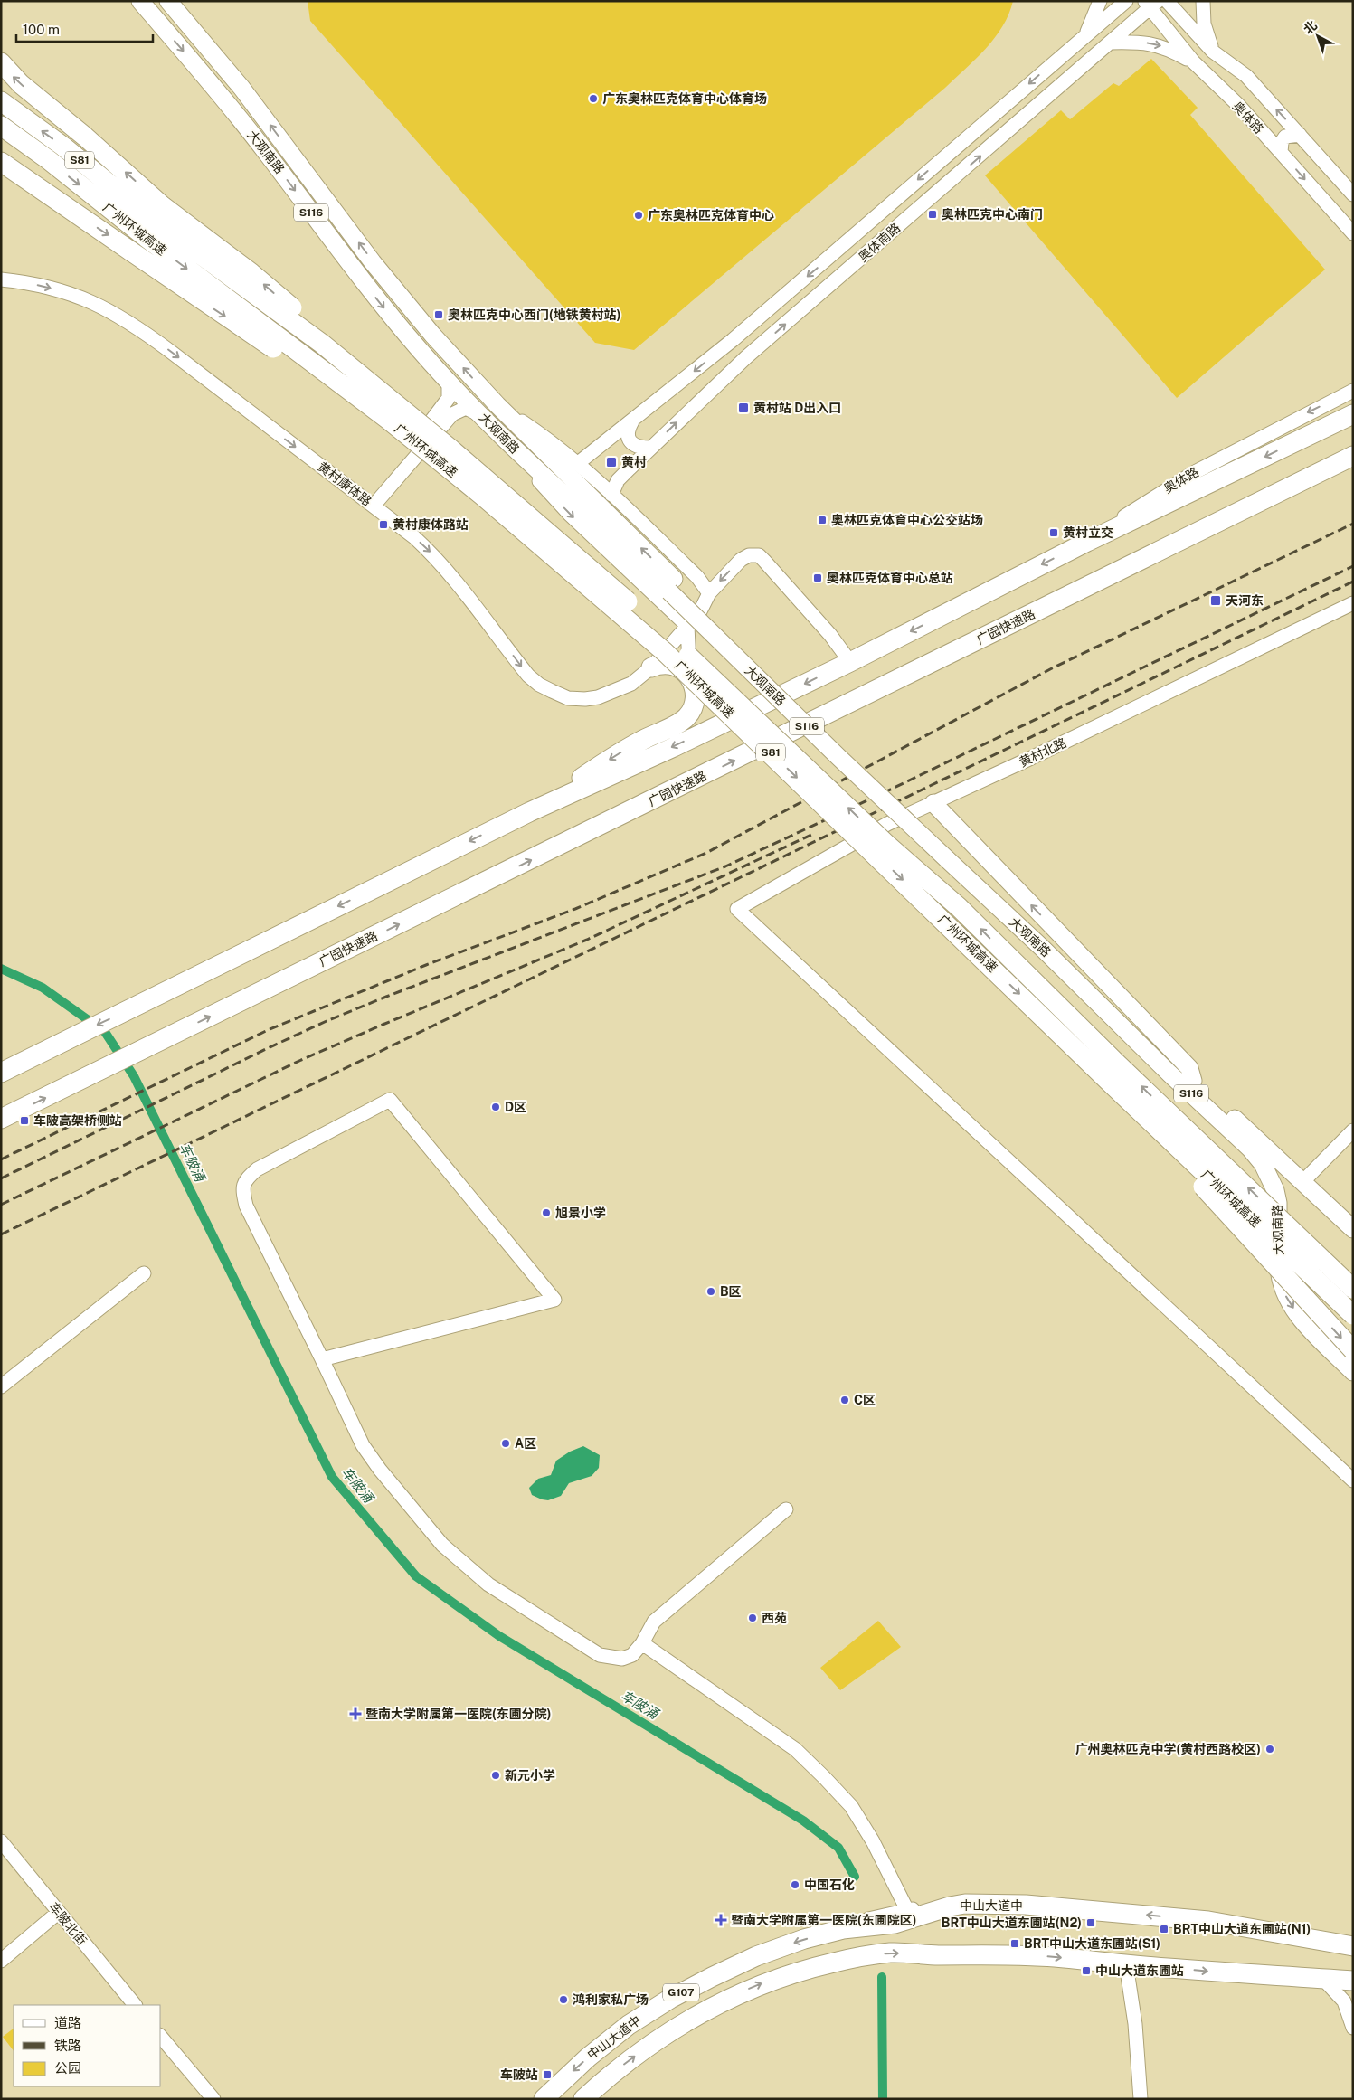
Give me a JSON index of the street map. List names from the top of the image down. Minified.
{"streets":{"highway":["S81","广州环城高速","广园快速路","中山大道中","G107"],"main road":["大观南路","S116"],"street":["奥体路","奥体南路","黄村康体路","黄村北路","车陂北街"]},"crossings":[["奥体路","奥体南路"]],"water":["车陂涌"],"places":{"other":["广东奥林匹克体育中心体育场","广东奥林匹克体育中心","D区","旭景小学","B区","C区","A区","西苑","广州奥林匹克中学(黄村西路校区)","新元小学","中国石化","鸿利家私广场"],"transit":["奥林匹克中心南门","奥林匹克中心西门(地铁黄村站)","黄村站 D出入口","黄村","奥林匹克体育中心公交站场","黄村康体路站","黄村立交","奥林匹克体育中心总站","天河东","车陂高架桥侧站","BRT中山大道东圃站(N2)","BRT中山大道东圃站(N1)","BRT中山大道东圃站(S1)","中山大道东圃站","车陂站"],"health":["暨南大学附属第一医院(东圃分院)","暨南大学附属第一医院(东圃院区)"]},"legend":["道路","铁路","公园"],"scale_bar":"100 m","north":"top left"}
